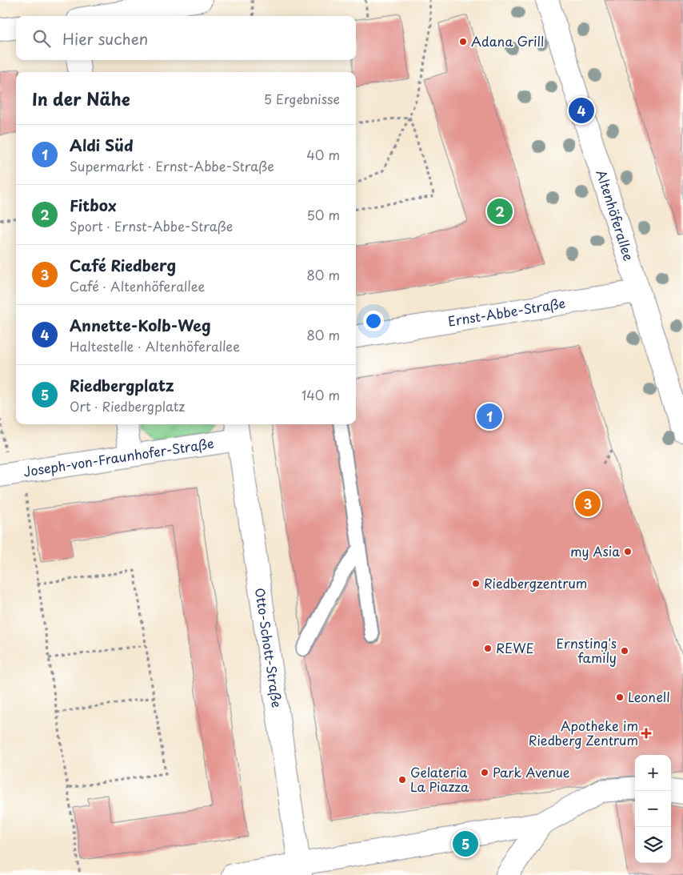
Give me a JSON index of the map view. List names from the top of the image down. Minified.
{"streets":{"street":["Altenhöferallee","Ernst-Abbe-Straße","Joseph-von-Fraunhofer-Straße","Otto-Schott-Straße"]},"crossings":[["Altenhöferallee","Ernst-Abbe-Straße"],["Joseph-von-Fraunhofer-Straße","Otto-Schott-Straße"]],"places":{"other":["Adana Grill","my Asia","Riedbergzentrum","REWE","Ernsting's family","Leonell","Park Avenue","Gelateria La Piazza"],"health":["Apotheke im Riedberg Zentrum"]},"page":{"search":"Hier suchen","heading":["In der Nähe","5 Ergebnisse"],"pins":["4","2","1","3","5"],"list":[{"mark":"1","name":"Aldi Süd","note":"Supermarkt · Ernst-Abbe-Straße","value":"40 m"},{"mark":"2","name":"Fitbox","note":"Sport · Ernst-Abbe-Straße","value":"50 m"},{"mark":"3","name":"Café Riedberg","note":"Café · Altenhöferallee","value":"80 m"},{"mark":"4","name":"Annette-Kolb-Weg","note":"Haltestelle · Altenhöferallee","value":"80 m"},{"mark":"5","name":"Riedbergplatz","note":"Ort · Riedbergplatz","value":"140 m"}],"map_buttons":["+","−"]}}
